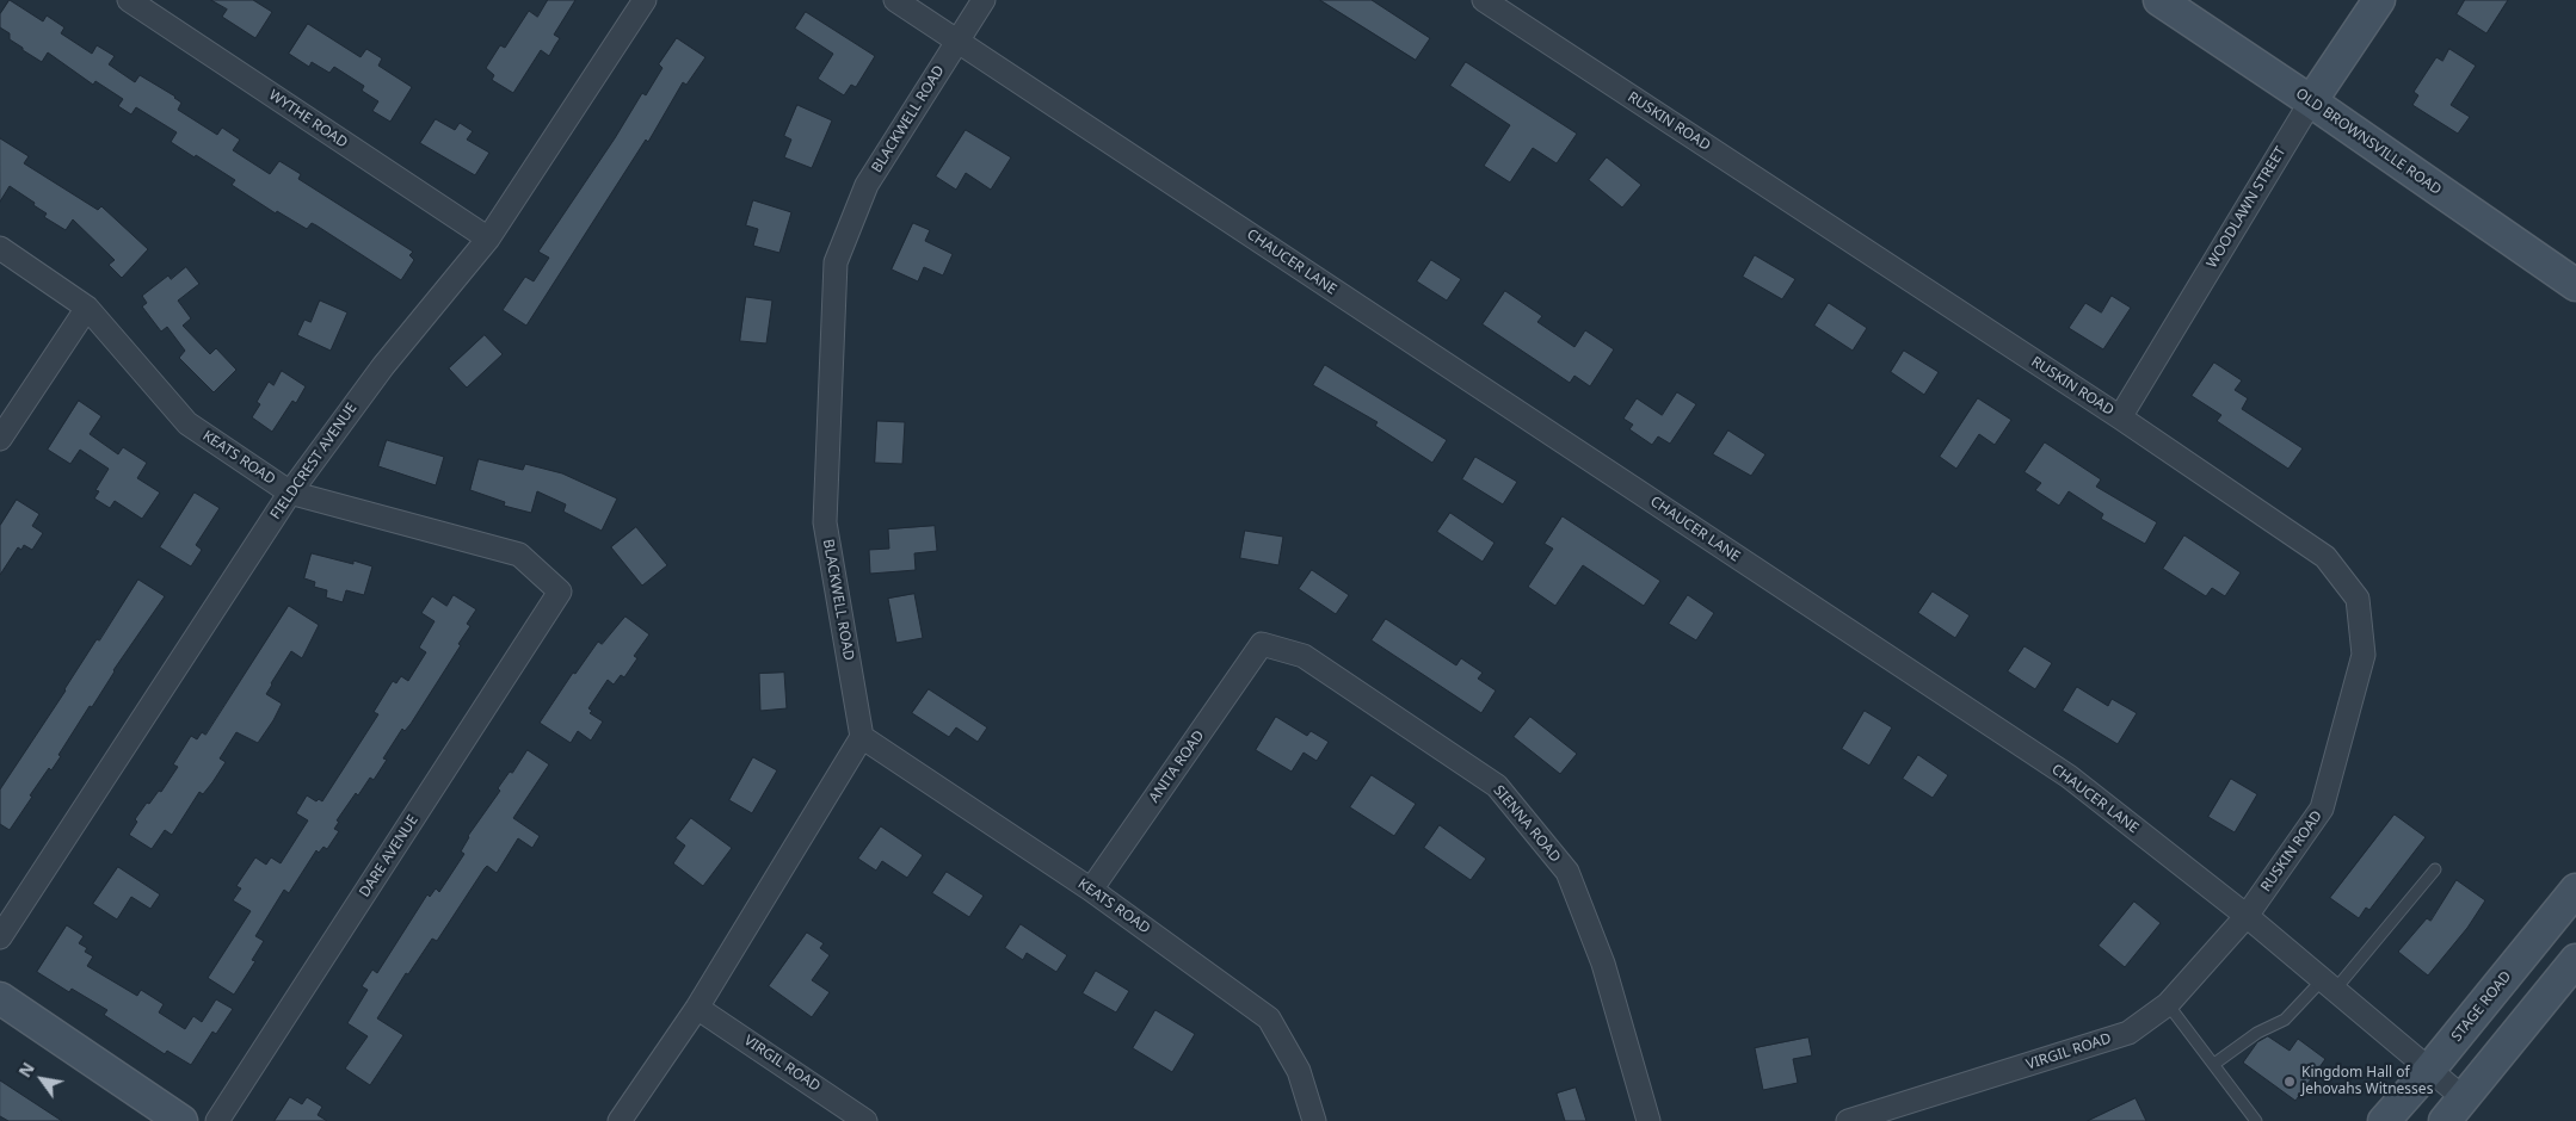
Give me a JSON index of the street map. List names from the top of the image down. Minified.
{"streets":{"main road":["OLD BROWNSVILLE ROAD","WOODLAWN STREET","STAGE ROAD"],"street":["WYTHE ROAD","BLACKWELL ROAD","RUSKIN ROAD","CHAUCER LANE","KEATS ROAD","FIELDCREST AVENUE","ANITA ROAD","SIENNA ROAD","DARE AVENUE","VIRGIL ROAD"]},"crossings":[["WYTHE ROAD","FIELDCREST AVENUE"],["BLACKWELL ROAD","CHAUCER LANE"],["BLACKWELL ROAD","KEATS ROAD"],["RUSKIN ROAD","WOODLAWN STREET"],["RUSKIN ROAD","CHAUCER LANE"],["RUSKIN ROAD","VIRGIL ROAD"],["OLD BROWNSVILLE ROAD","WOODLAWN STREET"],["CHAUCER LANE","STAGE ROAD"],["CHAUCER LANE","VIRGIL ROAD"],["KEATS ROAD","FIELDCREST AVENUE"],["KEATS ROAD","ANITA ROAD"],["KEATS ROAD","DARE AVENUE"],["ANITA ROAD","SIENNA ROAD"]],"places":["Kingdom Hall of Jehovahs Witnesses"],"north":"top left"}
